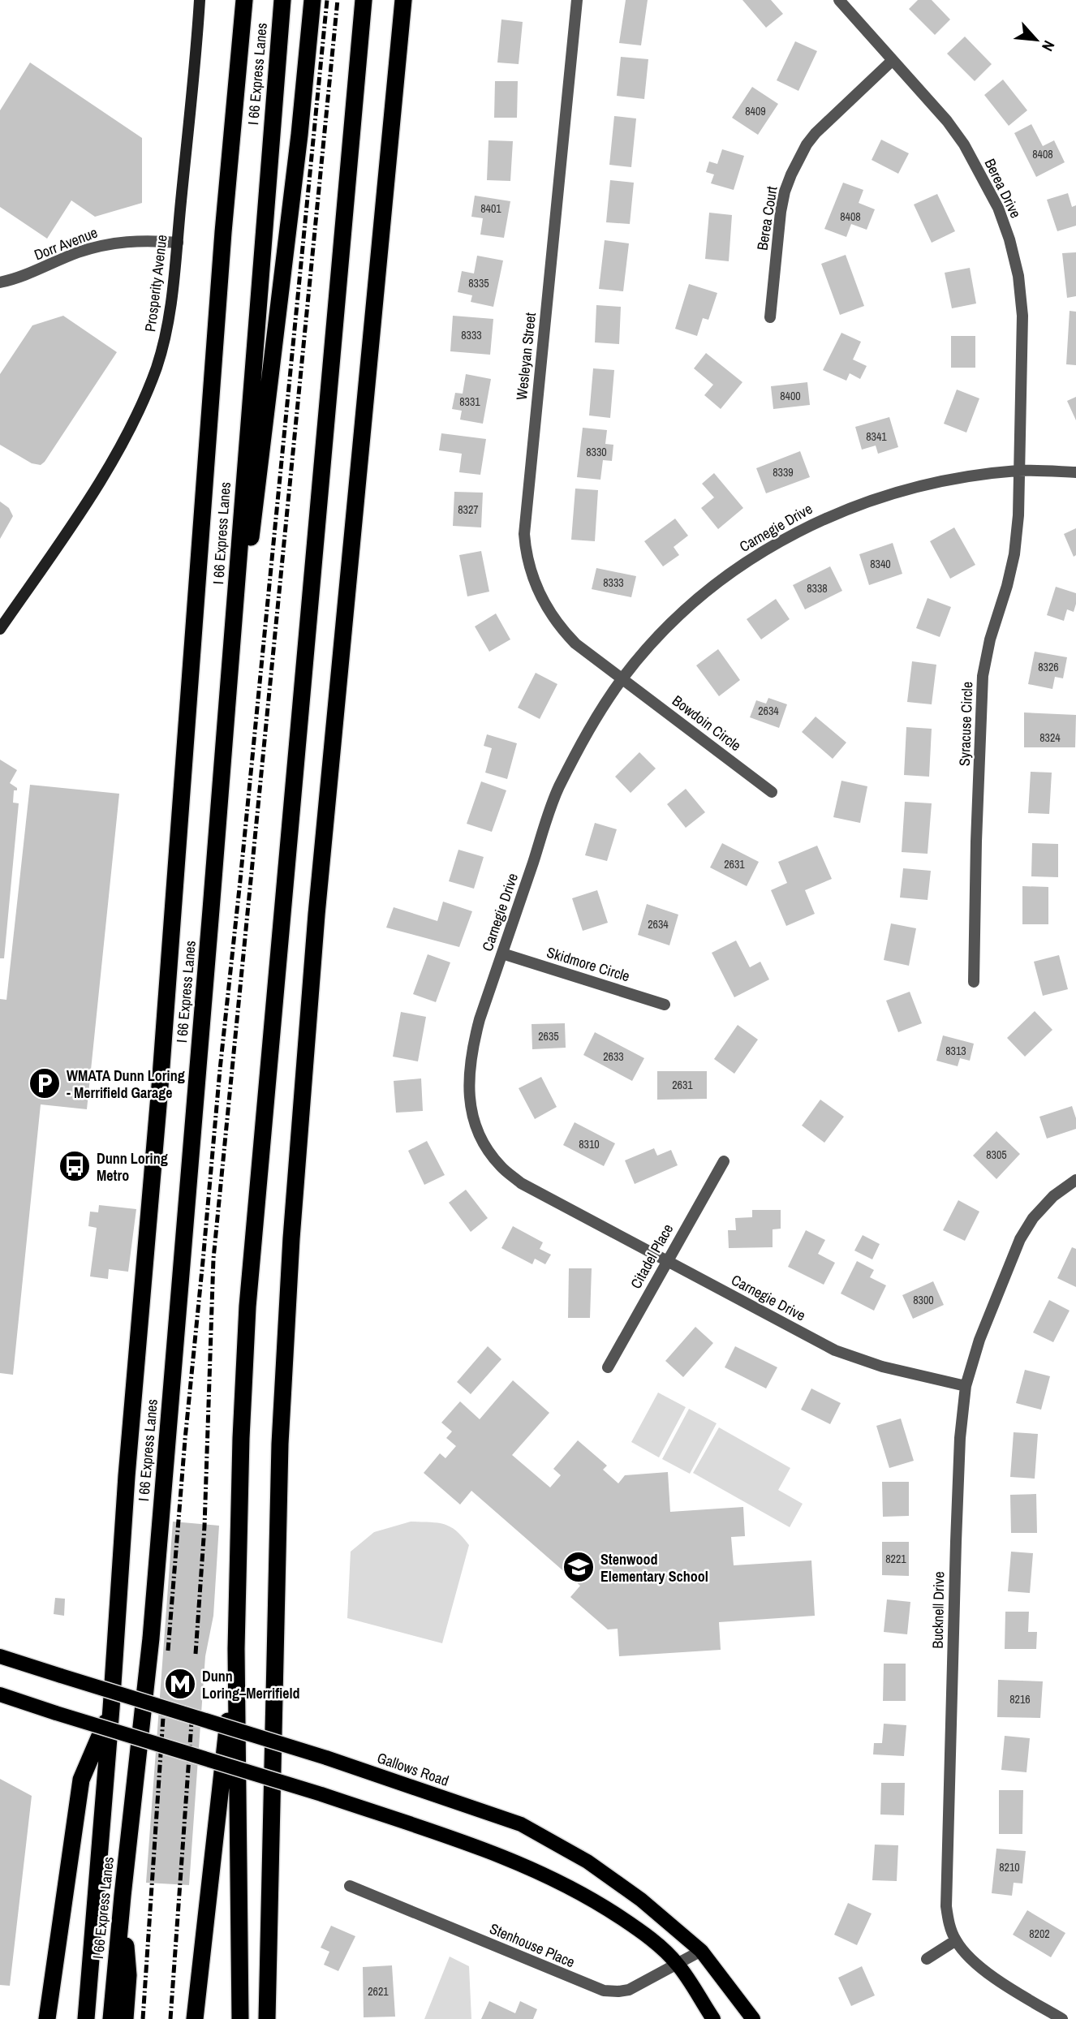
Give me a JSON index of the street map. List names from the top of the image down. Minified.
{"streets":{"highway":["I 66 Express Lanes"],"main road":["Prosperity Avenue","Gallows Road"],"street":["Berea Drive","Berea Court","Dorr Avenue","Wesleyan Street","Carnegie Drive","Bowdoin Circle","Syracuse Circle","Skidmore Circle","Citadel Place","Bucknell Drive","Stenhouse Place"]},"crossings":[["Berea Drive","Berea Court"],["Berea Drive","Carnegie Drive"],["Berea Drive","Syracuse Circle"],["Dorr Avenue","Prosperity Avenue"],["Wesleyan Street","Carnegie Drive"],["Wesleyan Street","Bowdoin Circle"],["Carnegie Drive","Bowdoin Circle"],["Carnegie Drive","Syracuse Circle"],["Carnegie Drive","Skidmore Circle"],["Carnegie Drive","Citadel Place"],["Carnegie Drive","Bucknell Drive"],["Gallows Road","Stenhouse Place"]],"places":{"parking":["WMATA Dunn Loring - Merrifield Garage"],"bus stop":["Dunn Loring Metro"],"school or university":["Stenwood Elementary School"],"metro station":["Dunn Loring–Merrifield"]},"house_numbers":["8409","8408","8401","8408","8335","8333","8400","8331","8341","8330","8339","8327","8340","8333","8338","8326","2634","8324","2631","2634","2635","8313","2633","2631","8310","8305","8300","8221","8216","8210","8202","2621"],"north":"bottom right"}
